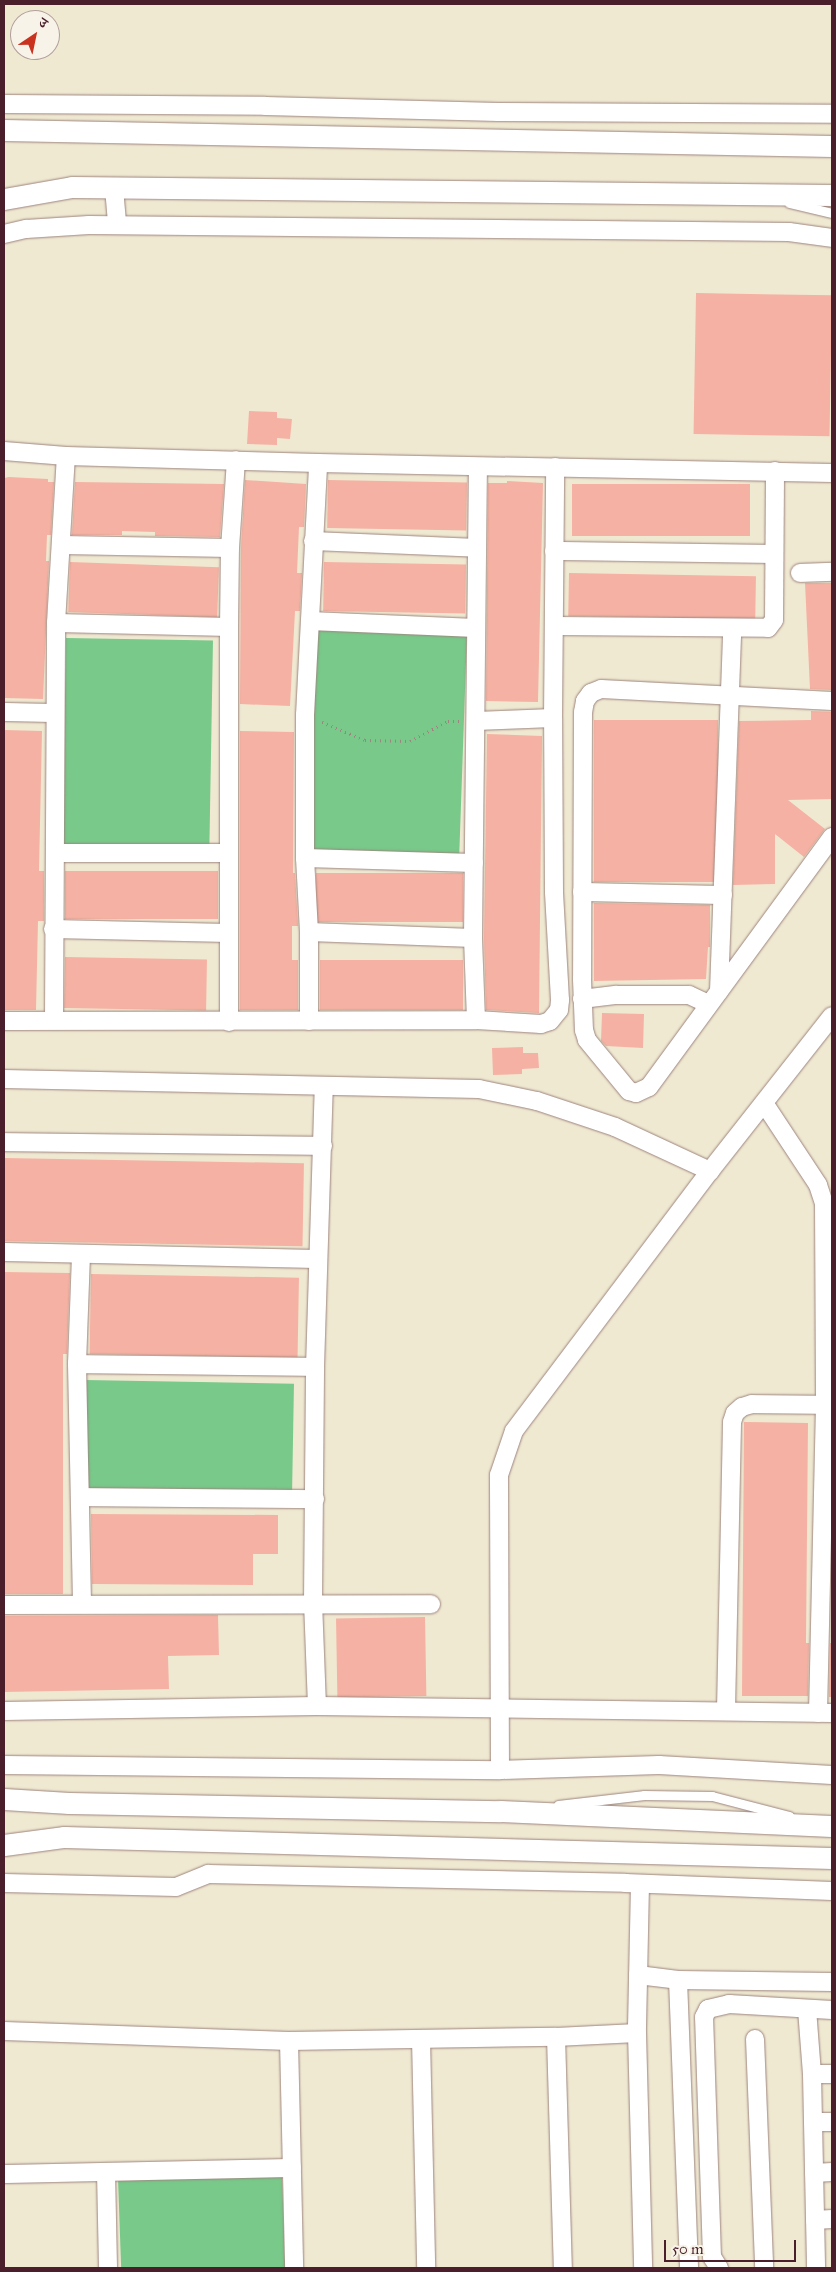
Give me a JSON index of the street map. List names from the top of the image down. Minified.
{"scale_bar":"50 m","north":"top right"}
